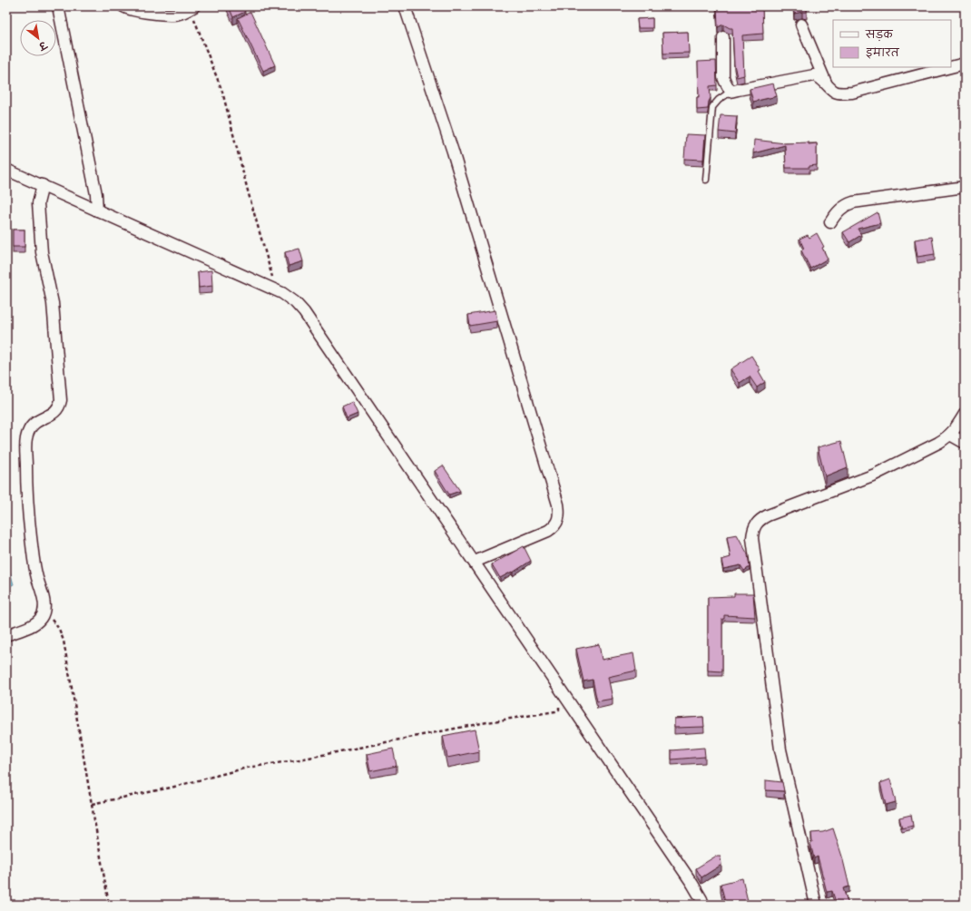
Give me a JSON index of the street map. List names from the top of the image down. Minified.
{"legend":["सड़क","इमारत"],"north":"bottom right"}
